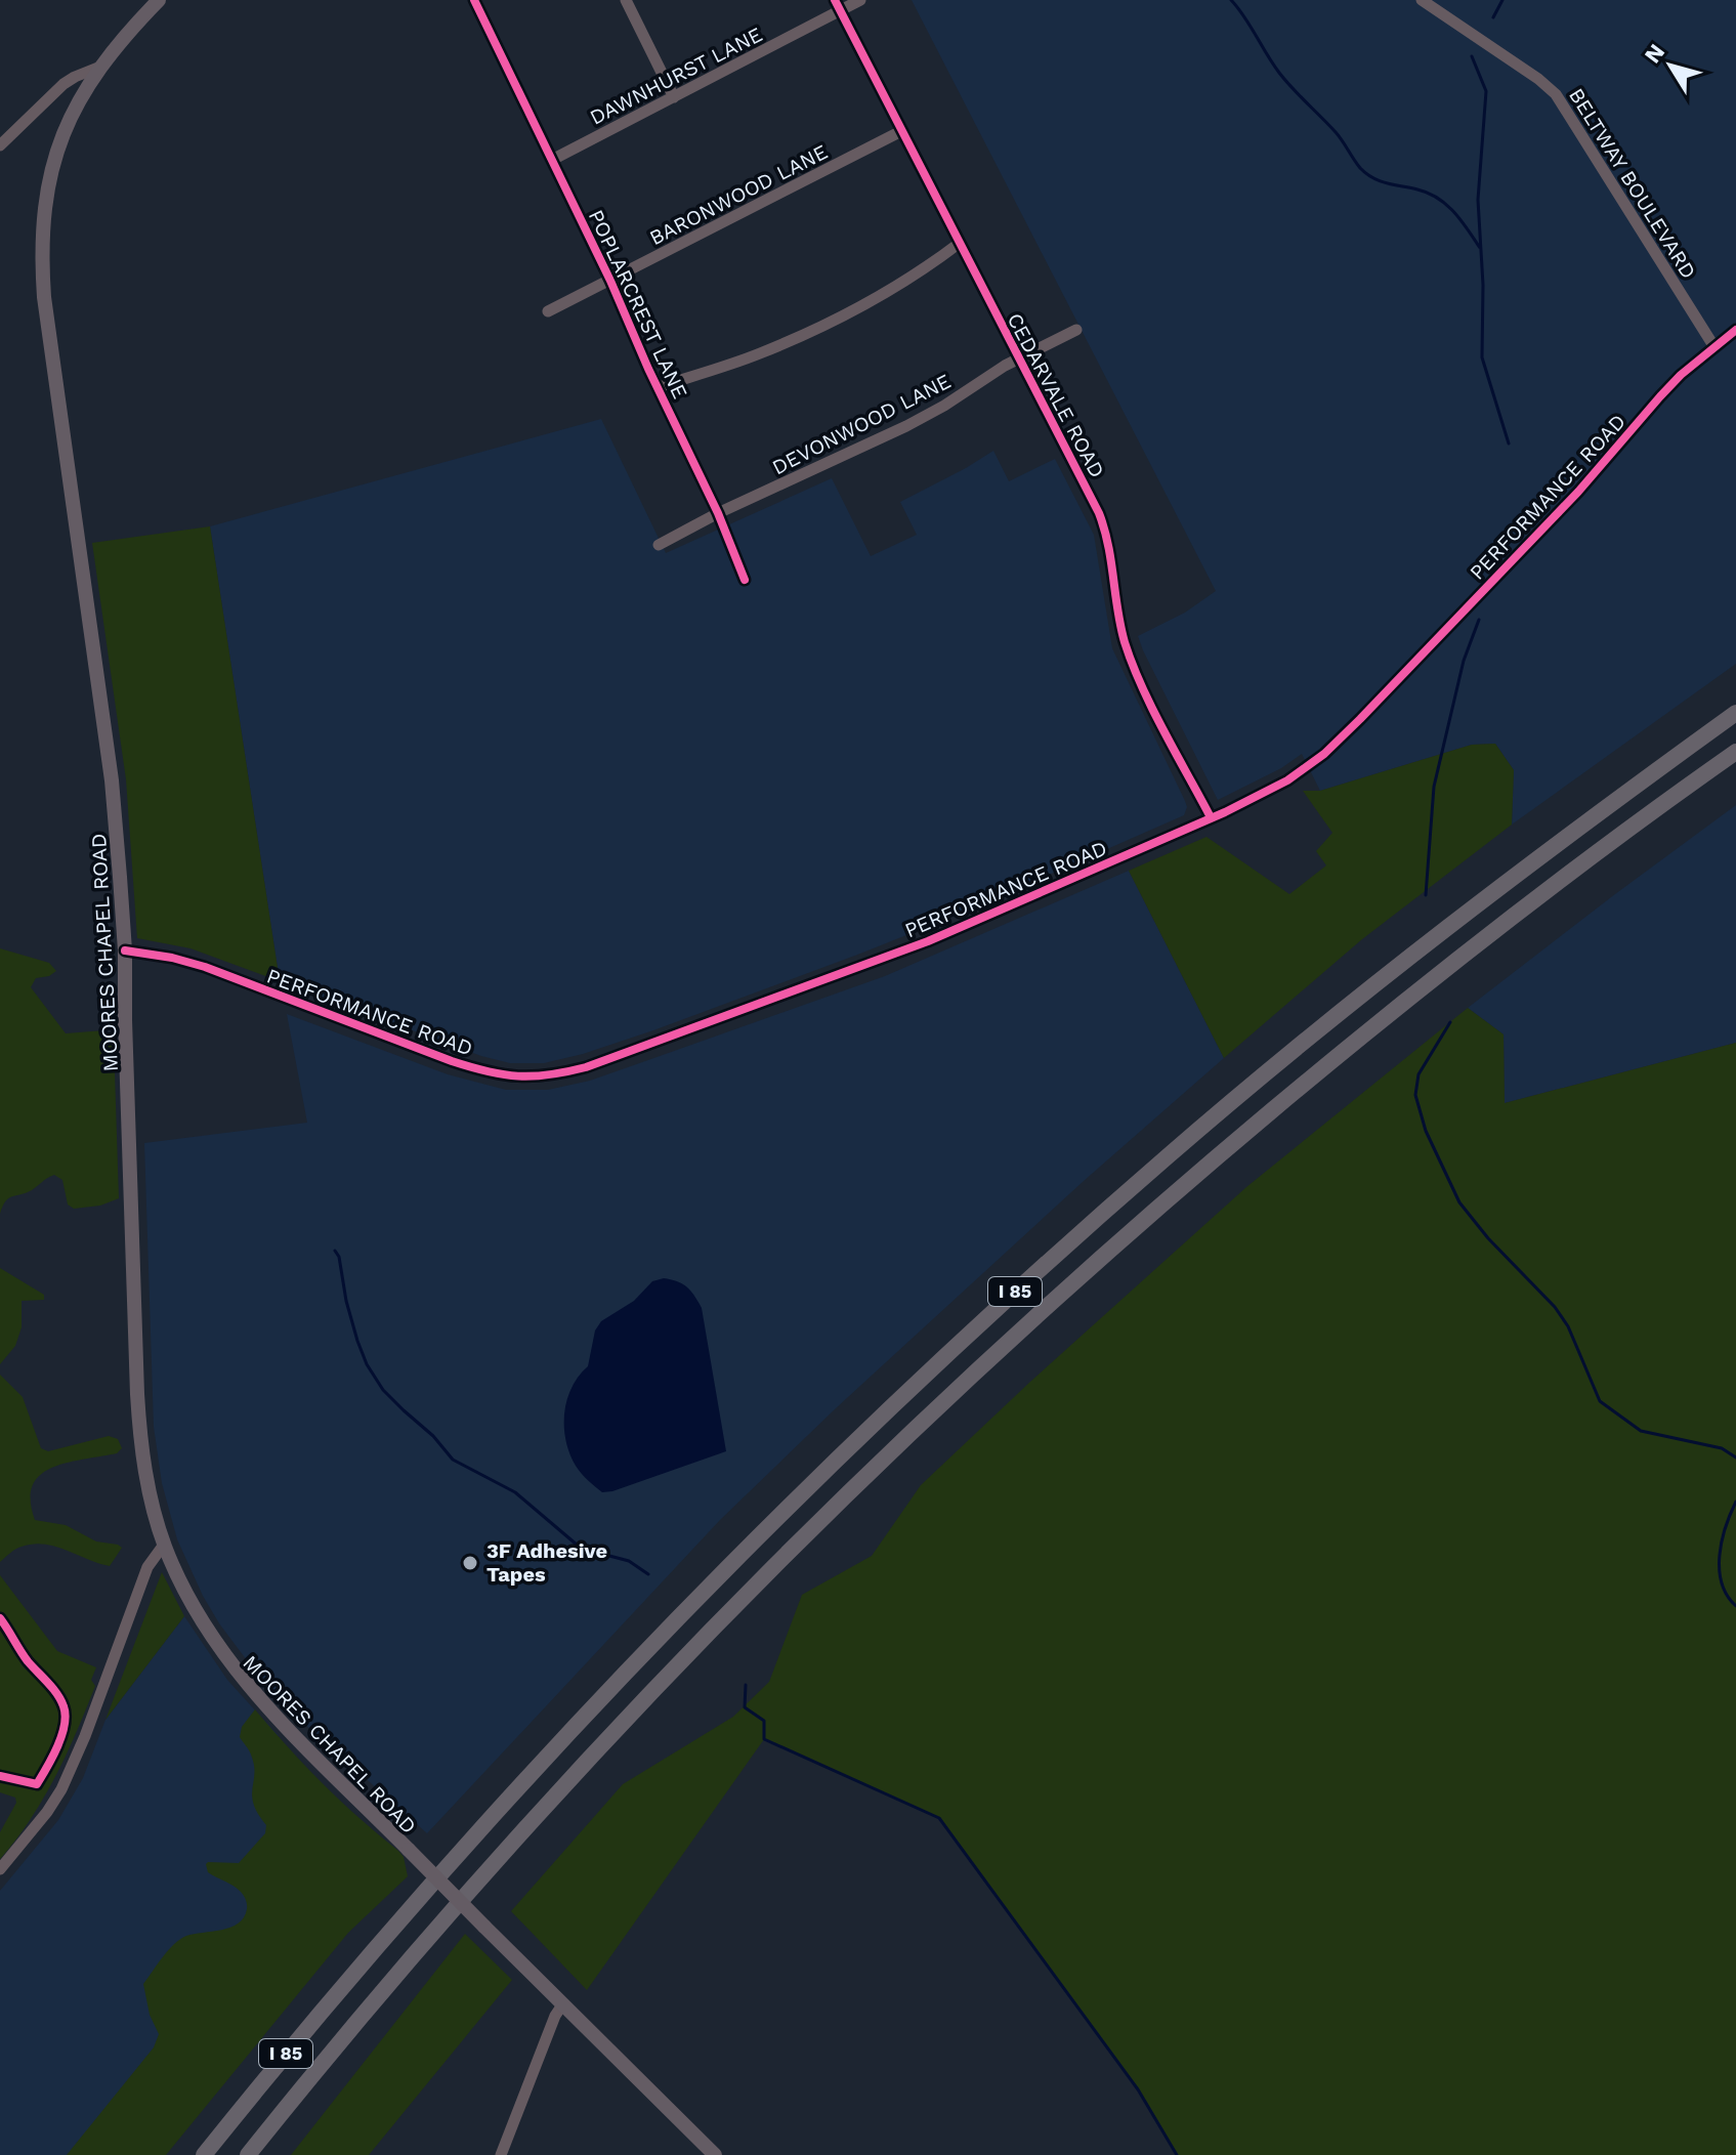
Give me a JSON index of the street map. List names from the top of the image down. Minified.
{"streets":{"highway":["I 85"],"main road":["MOORES CHAPEL ROAD"],"street":["DAWNHURST LANE","BELTWAY BOULEVARD","BARONWOOD LANE","POPLARCREST LANE","CEDARVALE ROAD","DEVONWOOD LANE","PERFORMANCE ROAD"]},"crossings":[["DAWNHURST LANE","POPLARCREST LANE"],["DAWNHURST LANE","CEDARVALE ROAD"],["BELTWAY BOULEVARD","PERFORMANCE ROAD"],["BARONWOOD LANE","POPLARCREST LANE"],["BARONWOOD LANE","CEDARVALE ROAD"],["POPLARCREST LANE","DEVONWOOD LANE"],["CEDARVALE ROAD","DEVONWOOD LANE"],["CEDARVALE ROAD","PERFORMANCE ROAD"],["PERFORMANCE ROAD","MOORES CHAPEL ROAD"]],"places":["3F Adhesive Tapes"],"north":"top left"}
